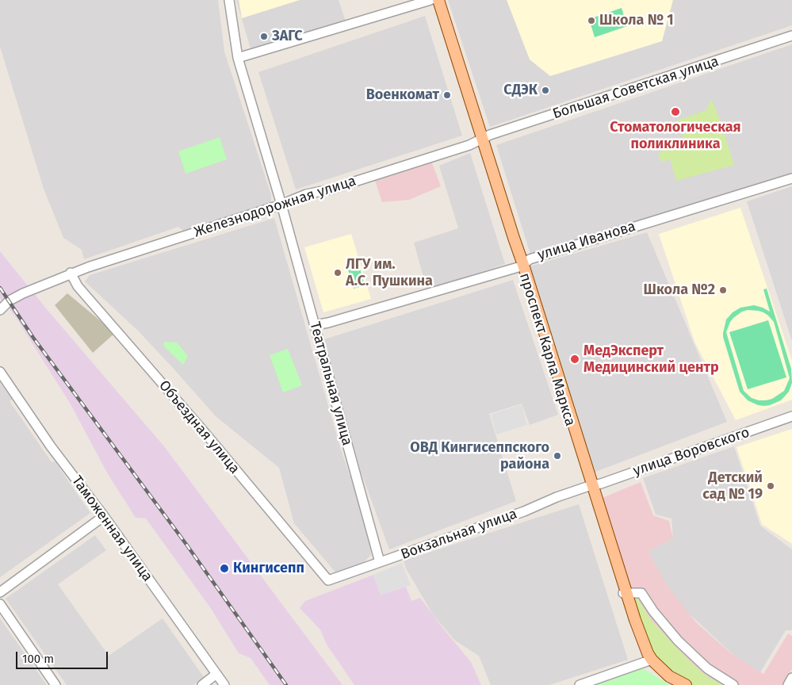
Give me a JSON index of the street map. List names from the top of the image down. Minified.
{"streets":{"main road":["проспект Карла Маркса"],"street":["Большая Советская улица","Железнодорожная улица","улица Иванова","Театральная улица","Объездная улица","улица Воровского","Таможенная улица","Вокзальная улица"]},"crossings":[["Большая Советская улица","Железнодорожная улица"],["Большая Советская улица","проспект Карла Маркса"],["Железнодорожная улица","проспект Карла Маркса"],["Железнодорожная улица","Театральная улица"],["Железнодорожная улица","Объездная улица"],["улица Иванова","проспект Карла Маркса"],["улица Иванова","Театральная улица"],["проспект Карла Маркса","улица Воровского"],["проспект Карла Маркса","Вокзальная улица"],["Театральная улица","Вокзальная улица"],["Объездная улица","Вокзальная улица"],["улица Воровского","Вокзальная улица"]],"places":["Школа № 1","ЗАГС","СДЭК","Военкомат","Стоматологическая поликлиника","ЛГУ им. А.С. Пушкина","Школа №2","МедЭксперт Медицинский центр","ОВД Кингисеппского района","Детский сад № 19","Кингисепп"],"scale_bar":"100 m"}
